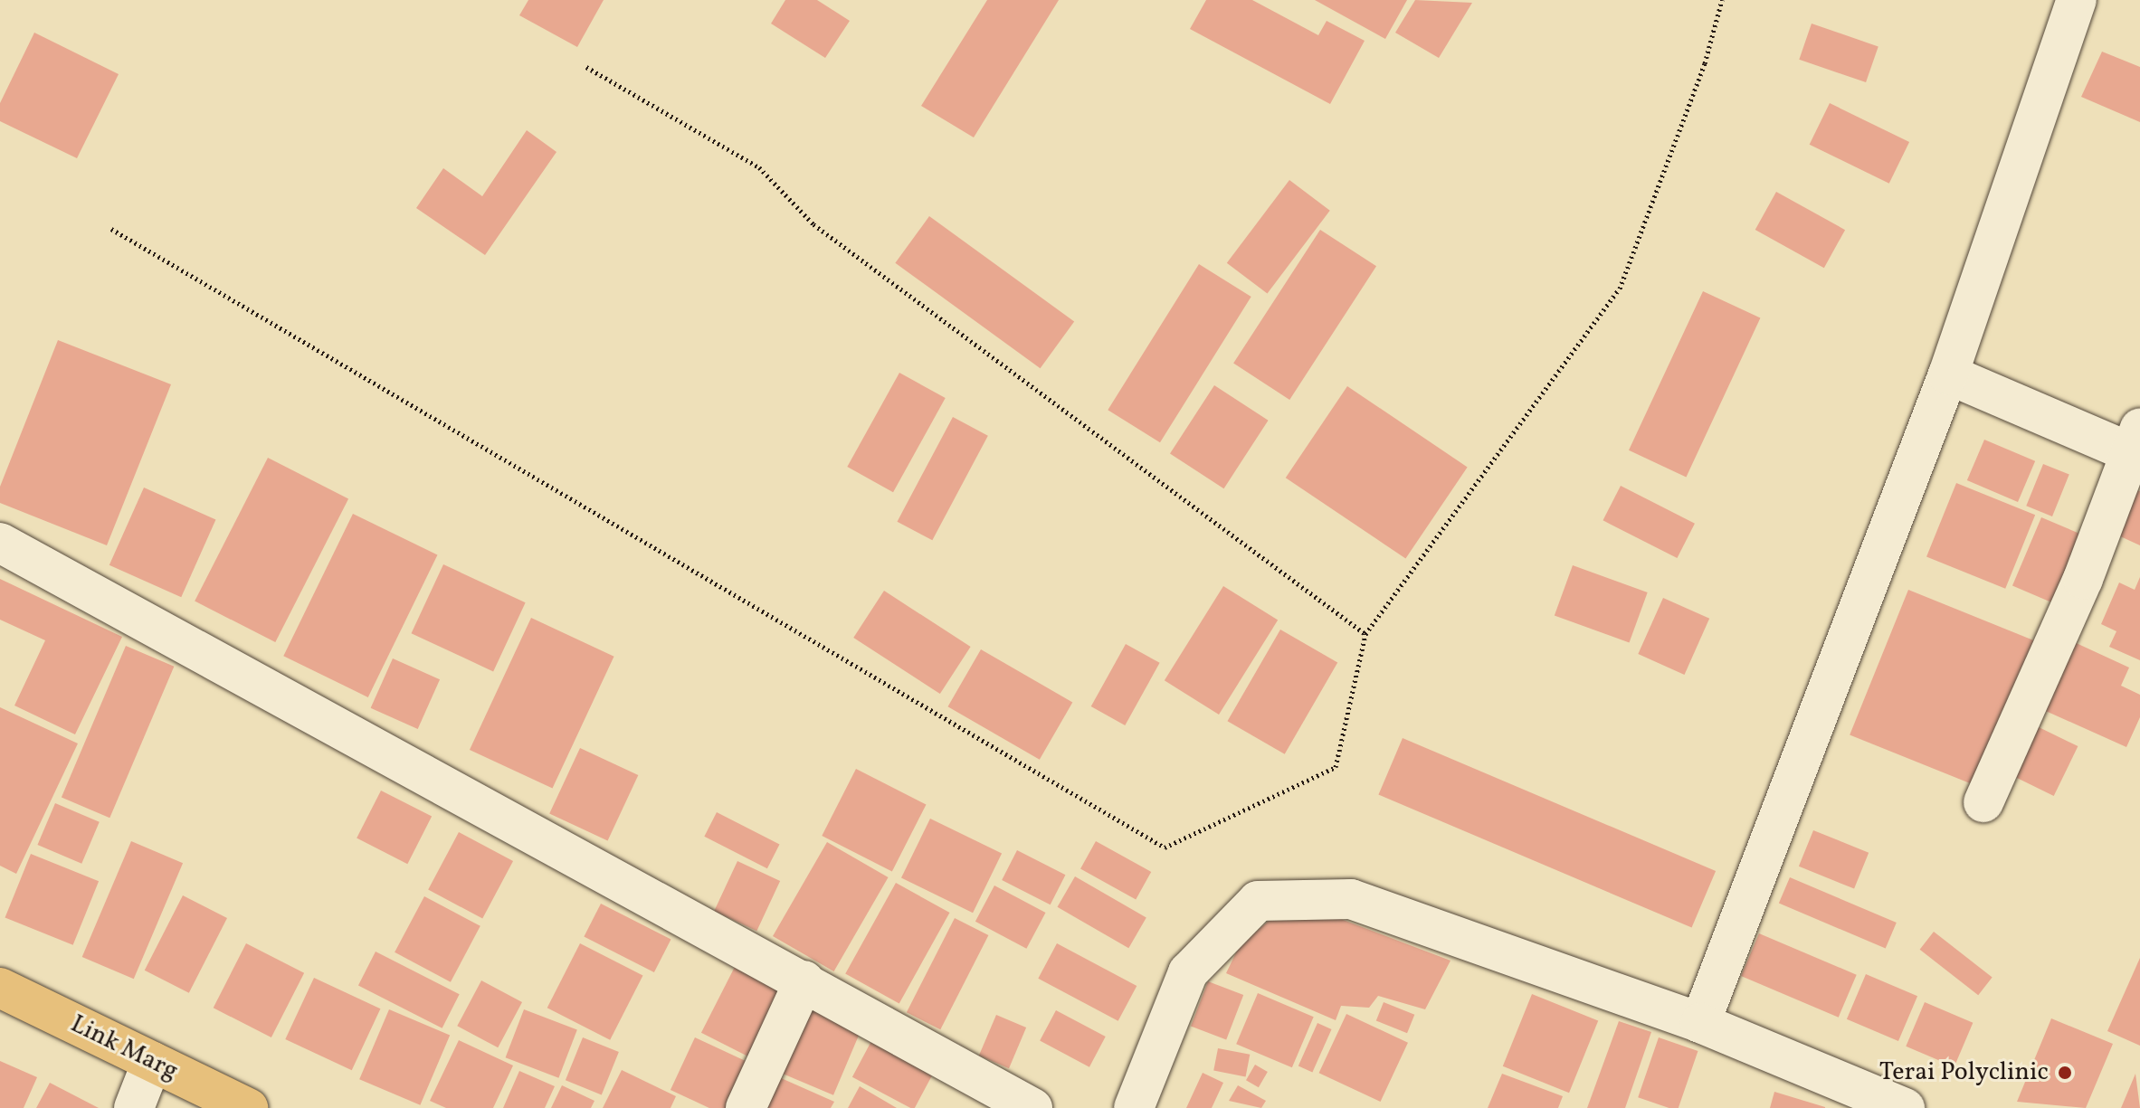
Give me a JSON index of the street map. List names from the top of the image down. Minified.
{"streets":{"main road":["Link Marg"]},"places":["Terai Polyclinic"]}
